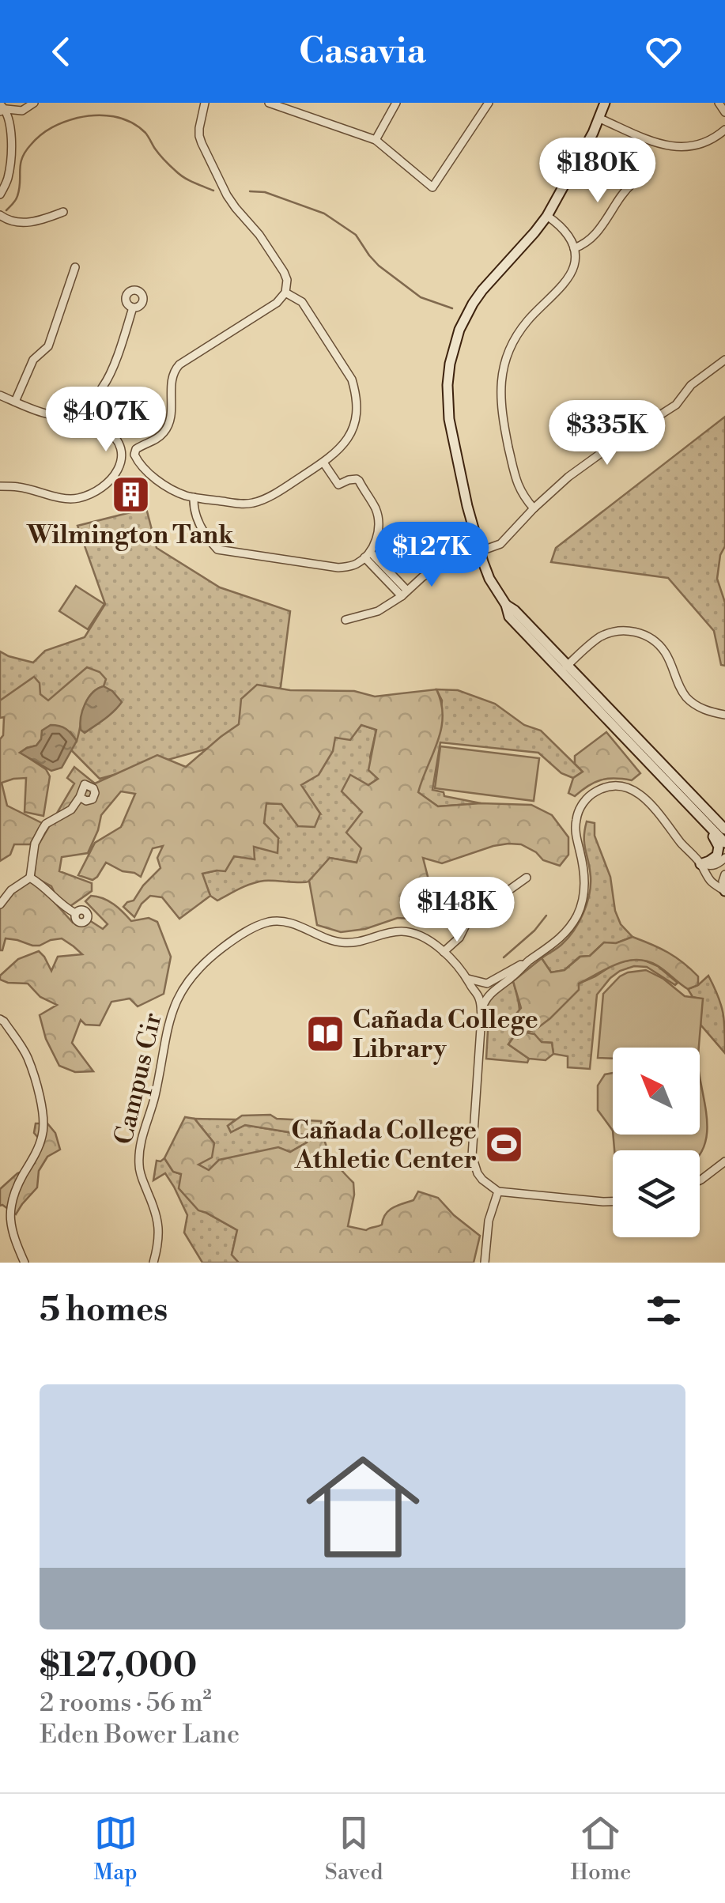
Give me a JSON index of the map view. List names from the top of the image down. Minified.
{"streets":{"street":["Campus Cir"]},"places":{"building":["Wilmington Tank"],"library":["Cañada College Library"],"sports":["Cañada College Athletic Center"]},"north":"top left","page":{"header":"Casavia","price":["$180K","$407K","$335K","$127K","$148K"],"heading":"5 homes","list":[{"name":"$127,000","note":"2 rooms · 56 m² · Eden Bower Lane"}],"tabs":["Map","Saved","Home"]}}
